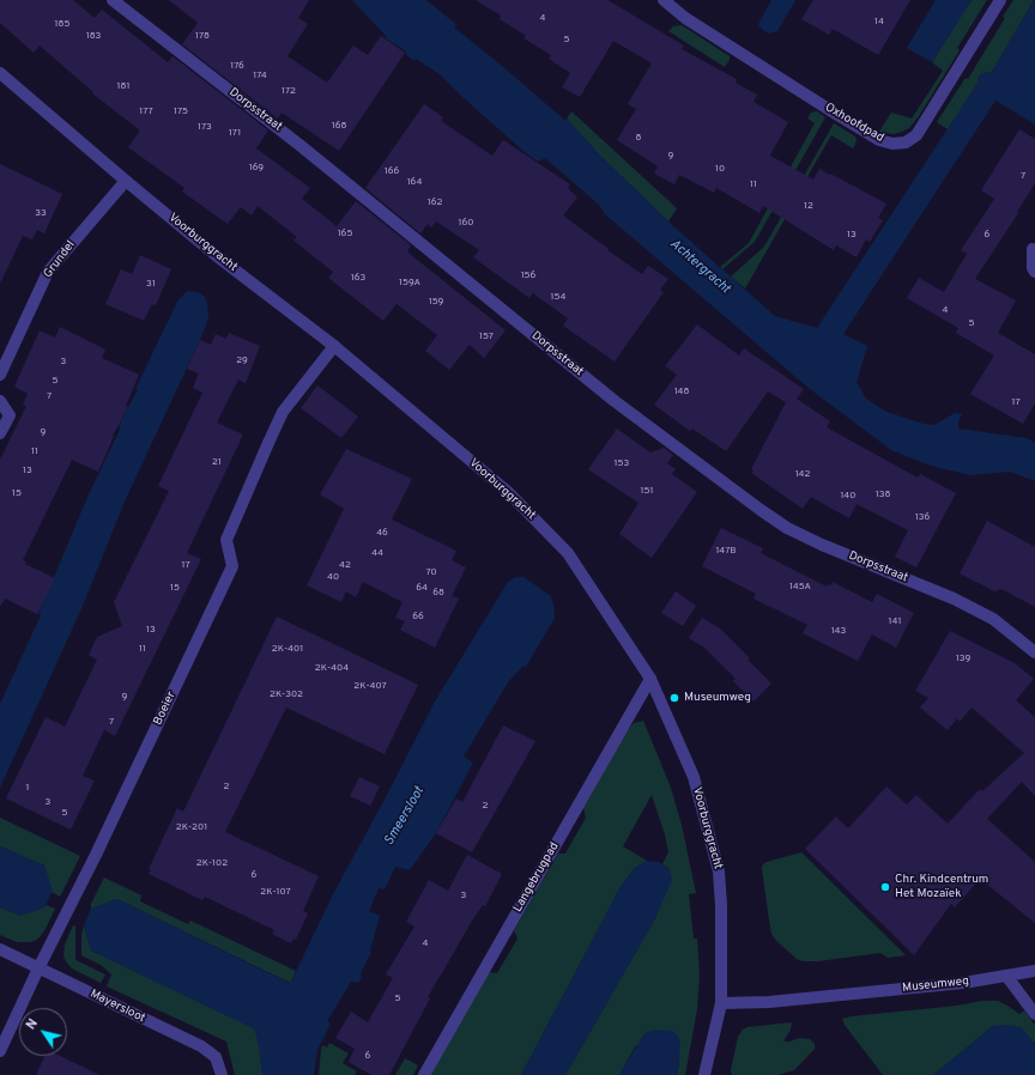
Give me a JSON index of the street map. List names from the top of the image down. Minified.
{"streets":{"street":["Dorpsstraat","Oxhoofdpad","Voorburggracht","Grundel","Boeier","Langebrugpad","Museumweg","Mayersloot"]},"crossings":[["Voorburggracht","Grundel"],["Voorburggracht","Boeier"],["Voorburggracht","Langebrugpad"],["Voorburggracht","Museumweg"],["Boeier","Mayersloot"]],"water":["Achtergracht","Smeersloot"],"places":["Museumweg","Chr. Kindcentrum Het Mozaïek"],"house_numbers":["4","14","185","183","178","5","176","174","181","172","177","175","168","173","171","8","9","169","10","166","7","164","11","162","12","33","160","165","13","6","156","163","159A","31","154","159","4","5","157","29","3","5","148","7","17","9","11","21","153","13","142","151","15","138","140","136","46","147B","44","17","42","70","40","145A","15","64","68","66","141","13","143","11","2K-401","139","2K-404","2K-407","2K-302","9","7","2","1","3","2","5","2K-201","2K-102","6","2K-107","3","4","5","6"],"north":"top left"}
